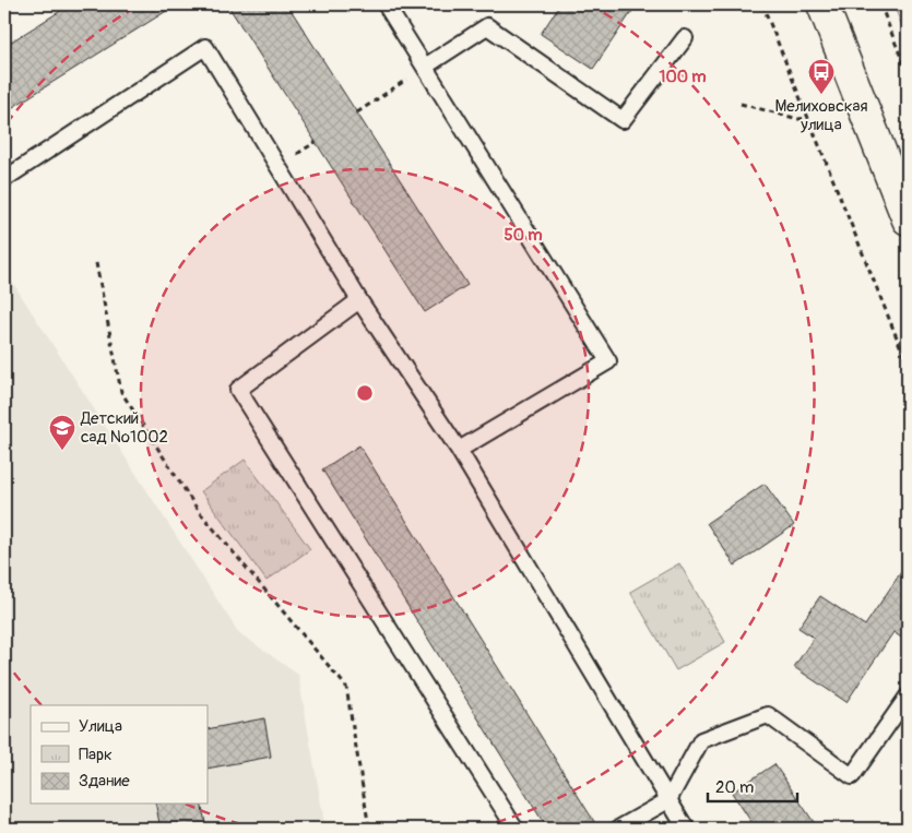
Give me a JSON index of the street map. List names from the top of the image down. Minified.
{"places":{"bus stop":["Мелиховская улица"],"school or university":["Детский сад №1002"]},"legend":["Улица","Парк","Здание"],"scale_bar":"20 m","rings":["100 m","50 m"]}
